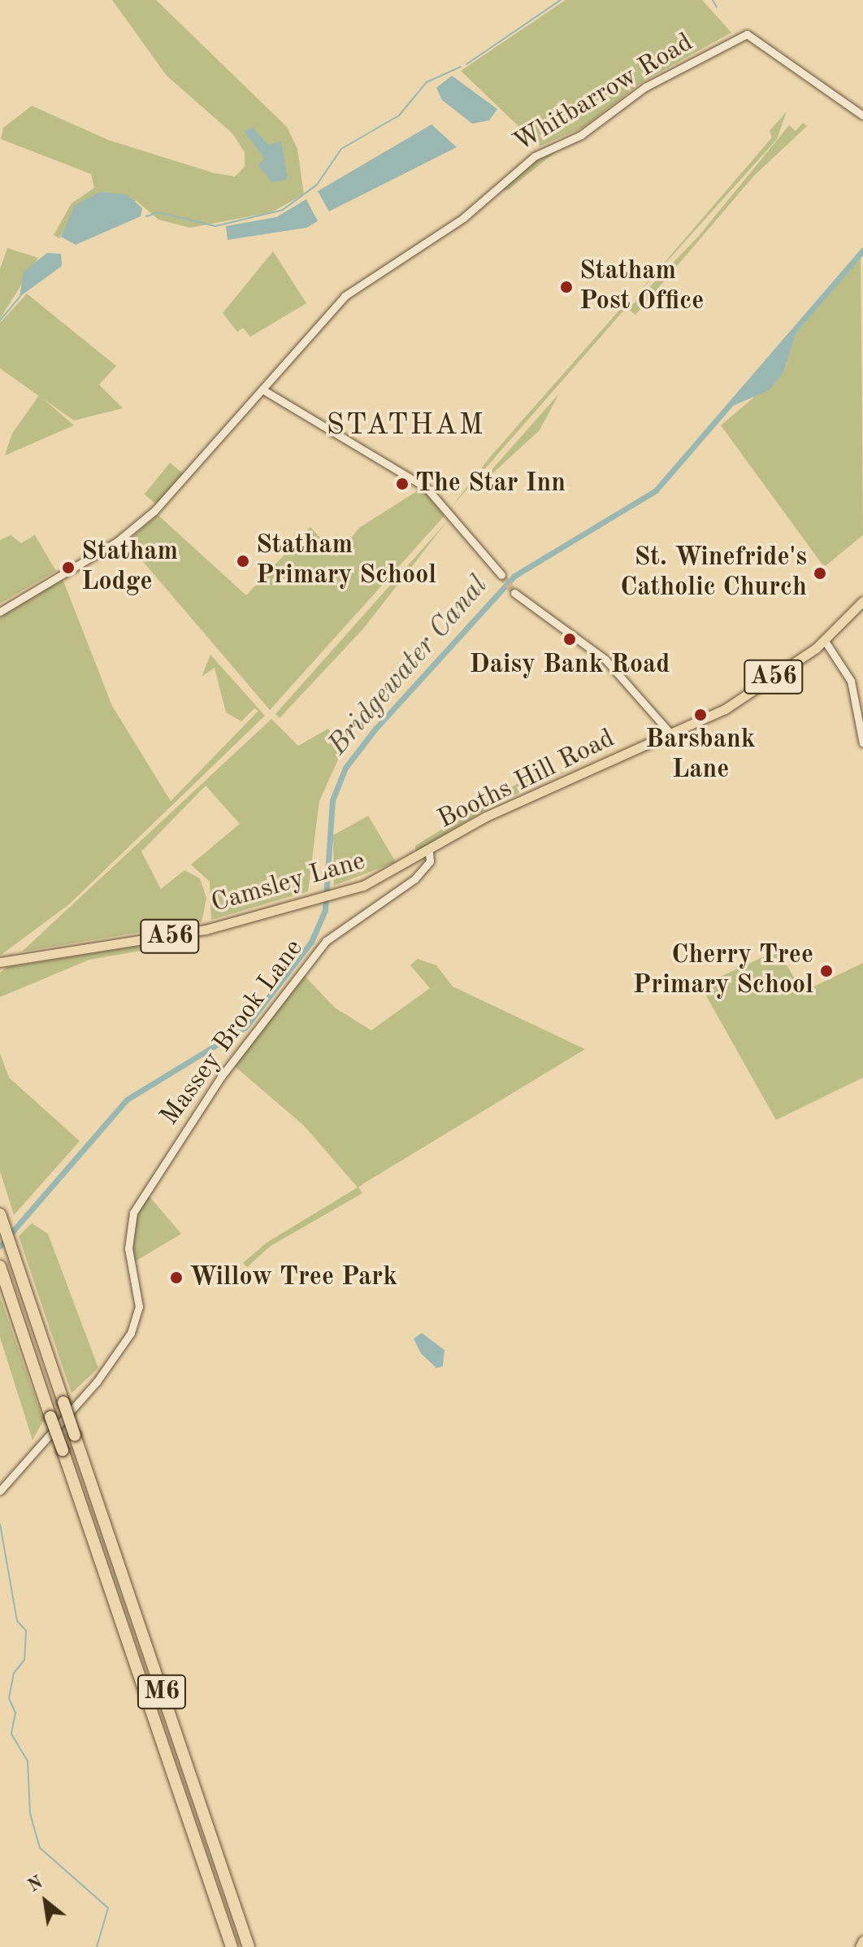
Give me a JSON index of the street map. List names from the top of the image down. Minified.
{"streets":{"highway":["M6"],"main road":["A56","Booths Hill Road","Camsley Lane"],"street":["Whitbarrow Road","Massey Brook Lane"]},"crossings":[["Booths Hill Road","Camsley Lane"],["Booths Hill Road","Massey Brook Lane"],["Camsley Lane","Massey Brook Lane"]],"districts":["STATHAM"],"water":["Bridgewater Canal"],"places":["Statham Post Office","The Star Inn","Statham Primary School","Statham Lodge","St. Winefride's Catholic Church","Daisy Bank Road","Barsbank Lane","Cherry Tree Primary School","Willow Tree Park"],"north":"top left"}
